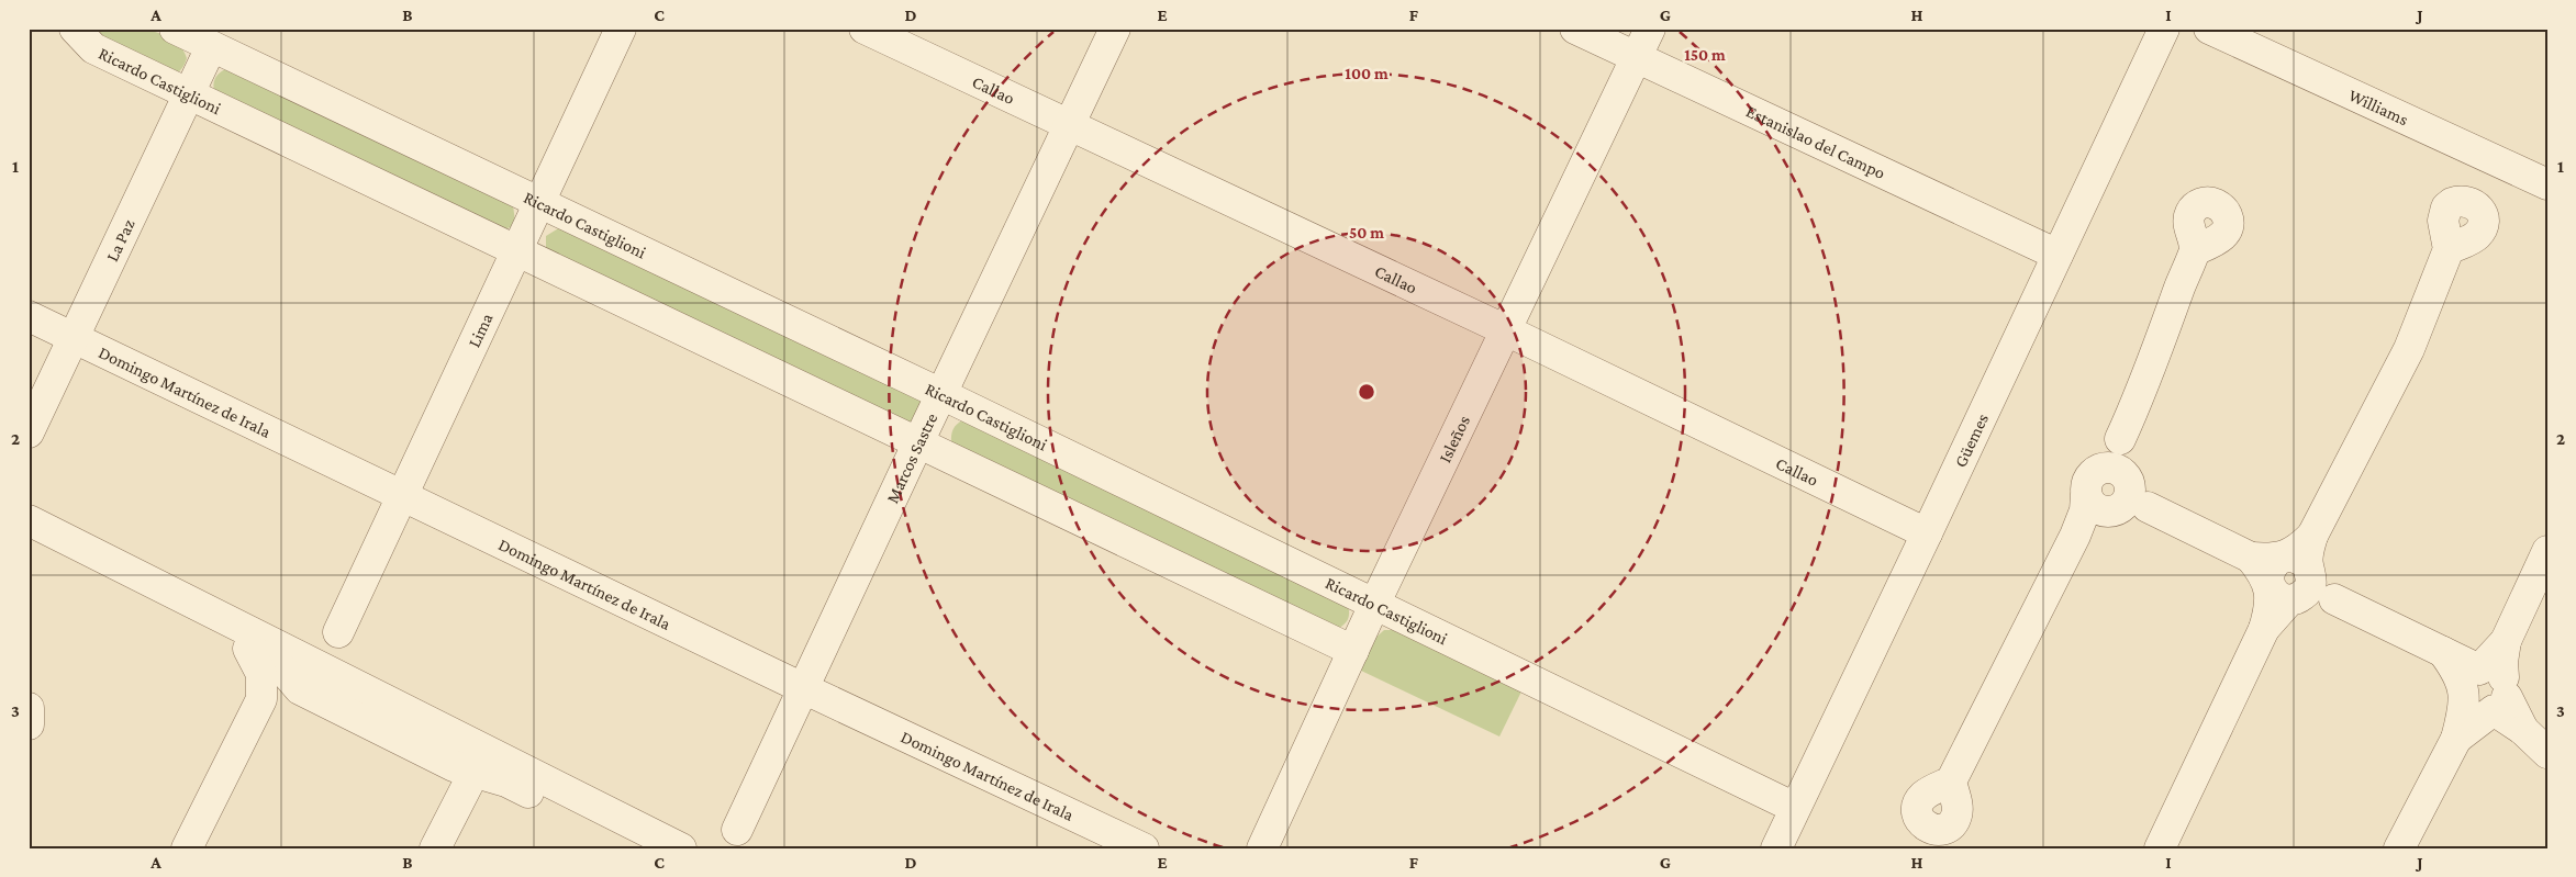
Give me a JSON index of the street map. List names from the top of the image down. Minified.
{"streets":{"street":["Ricardo Castiglioni","Callao","Williams","Estanislao del Campo","La Paz","Lima","Domingo Martínez de Irala","Isleños","Güemes","Marcos Sastre"]},"crossings":[["Ricardo Castiglioni","La Paz"],["Ricardo Castiglioni","Lima"],["Ricardo Castiglioni","Isleños"],["Ricardo Castiglioni","Güemes"],["Ricardo Castiglioni","Marcos Sastre"],["Callao","Isleños"],["Callao","Güemes"],["Callao","Marcos Sastre"],["Estanislao del Campo","Isleños"],["Estanislao del Campo","Güemes"],["La Paz","Domingo Martínez de Irala"],["Lima","Domingo Martínez de Irala"],["Domingo Martínez de Irala","Marcos Sastre"]],"grid":{"columns":["A","B","C","D","E","F","G","H","I","J"],"rows":["1","2","3"]},"rings":["150 m","100 m","50 m"]}
